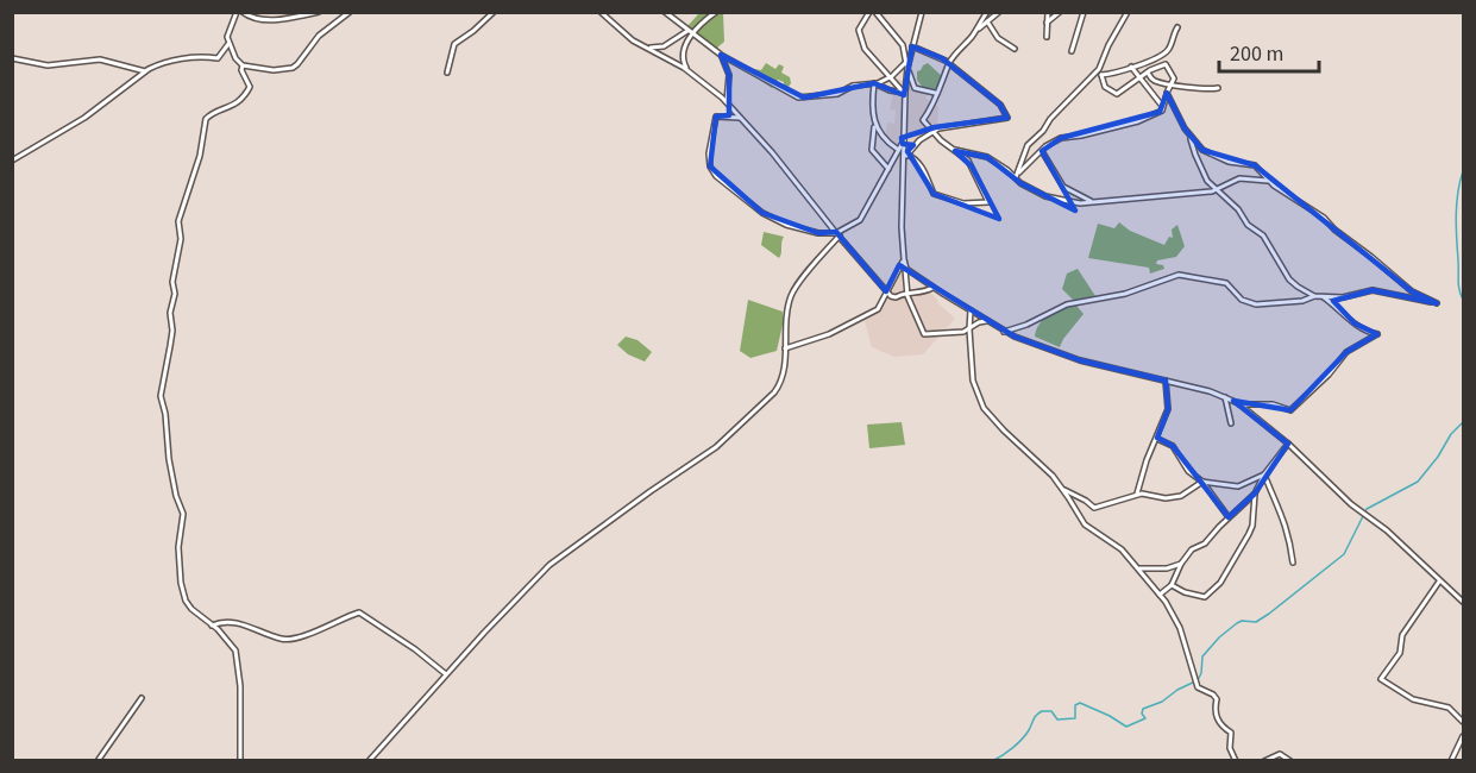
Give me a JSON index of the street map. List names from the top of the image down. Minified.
{"scale_bar":"200 m"}
